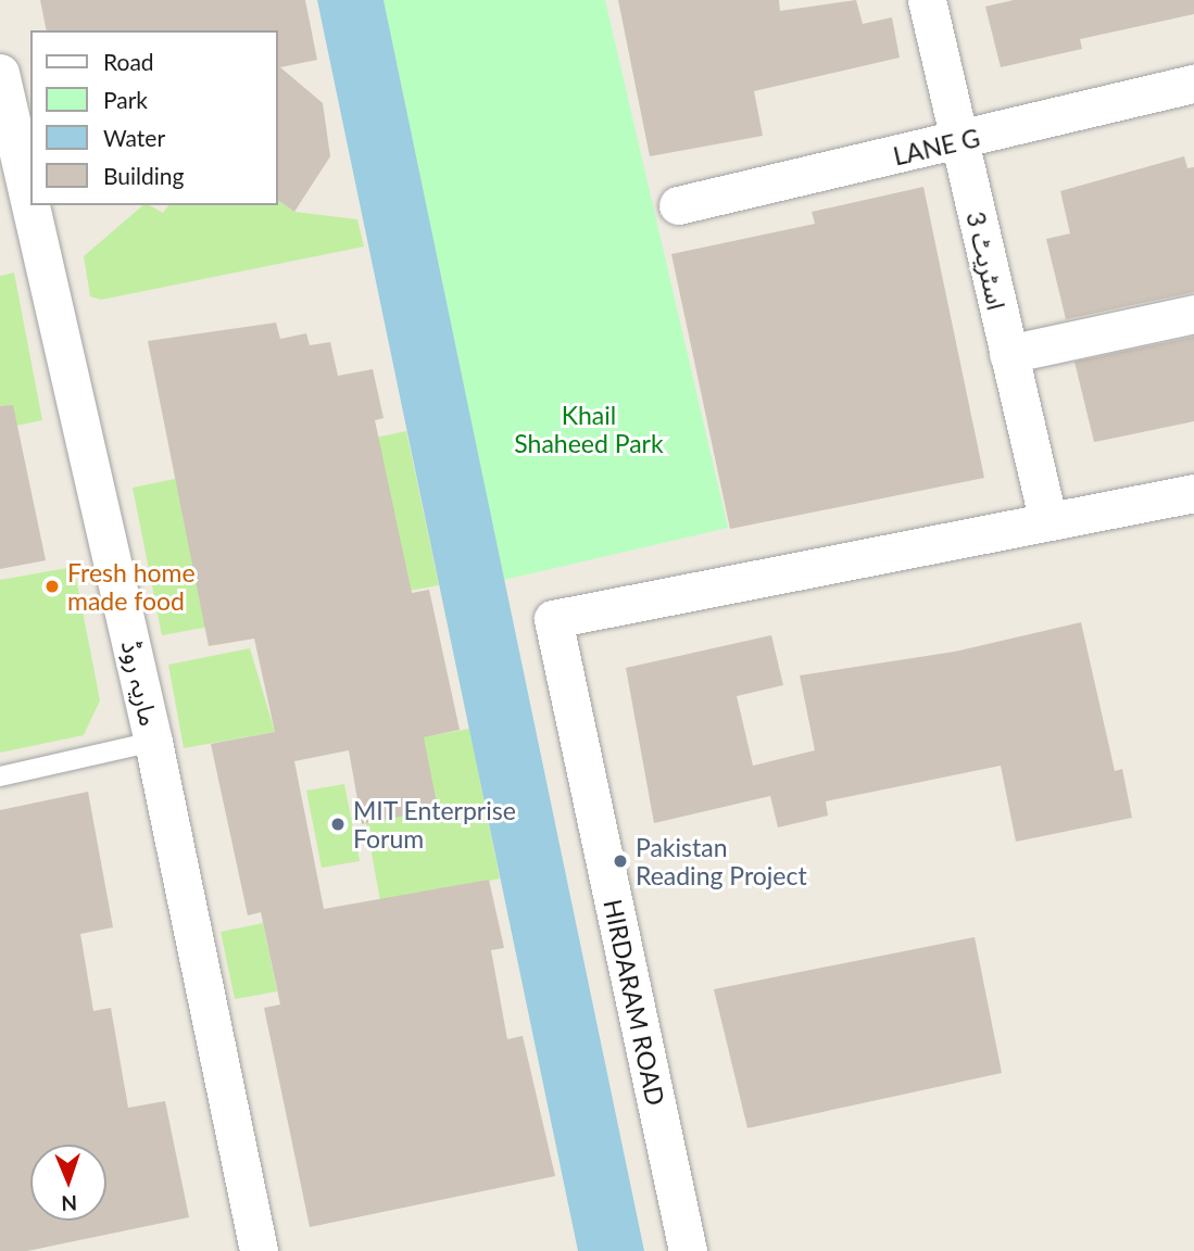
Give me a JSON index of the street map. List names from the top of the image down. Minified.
{"streets":{"street":["LANE G","اسٹریٹ 3","ماریہ روڈ","HIRDARAM ROAD"]},"crossings":[["LANE G","اسٹریٹ 3"],["اسٹریٹ 3","HIRDARAM ROAD"]],"parks":["Khail Shaheed Park"],"places":["Fresh home made food","MIT Enterprise Forum","Pakistan Reading Project"],"legend":["Road","Park","Water","Building"],"north":"bottom"}
